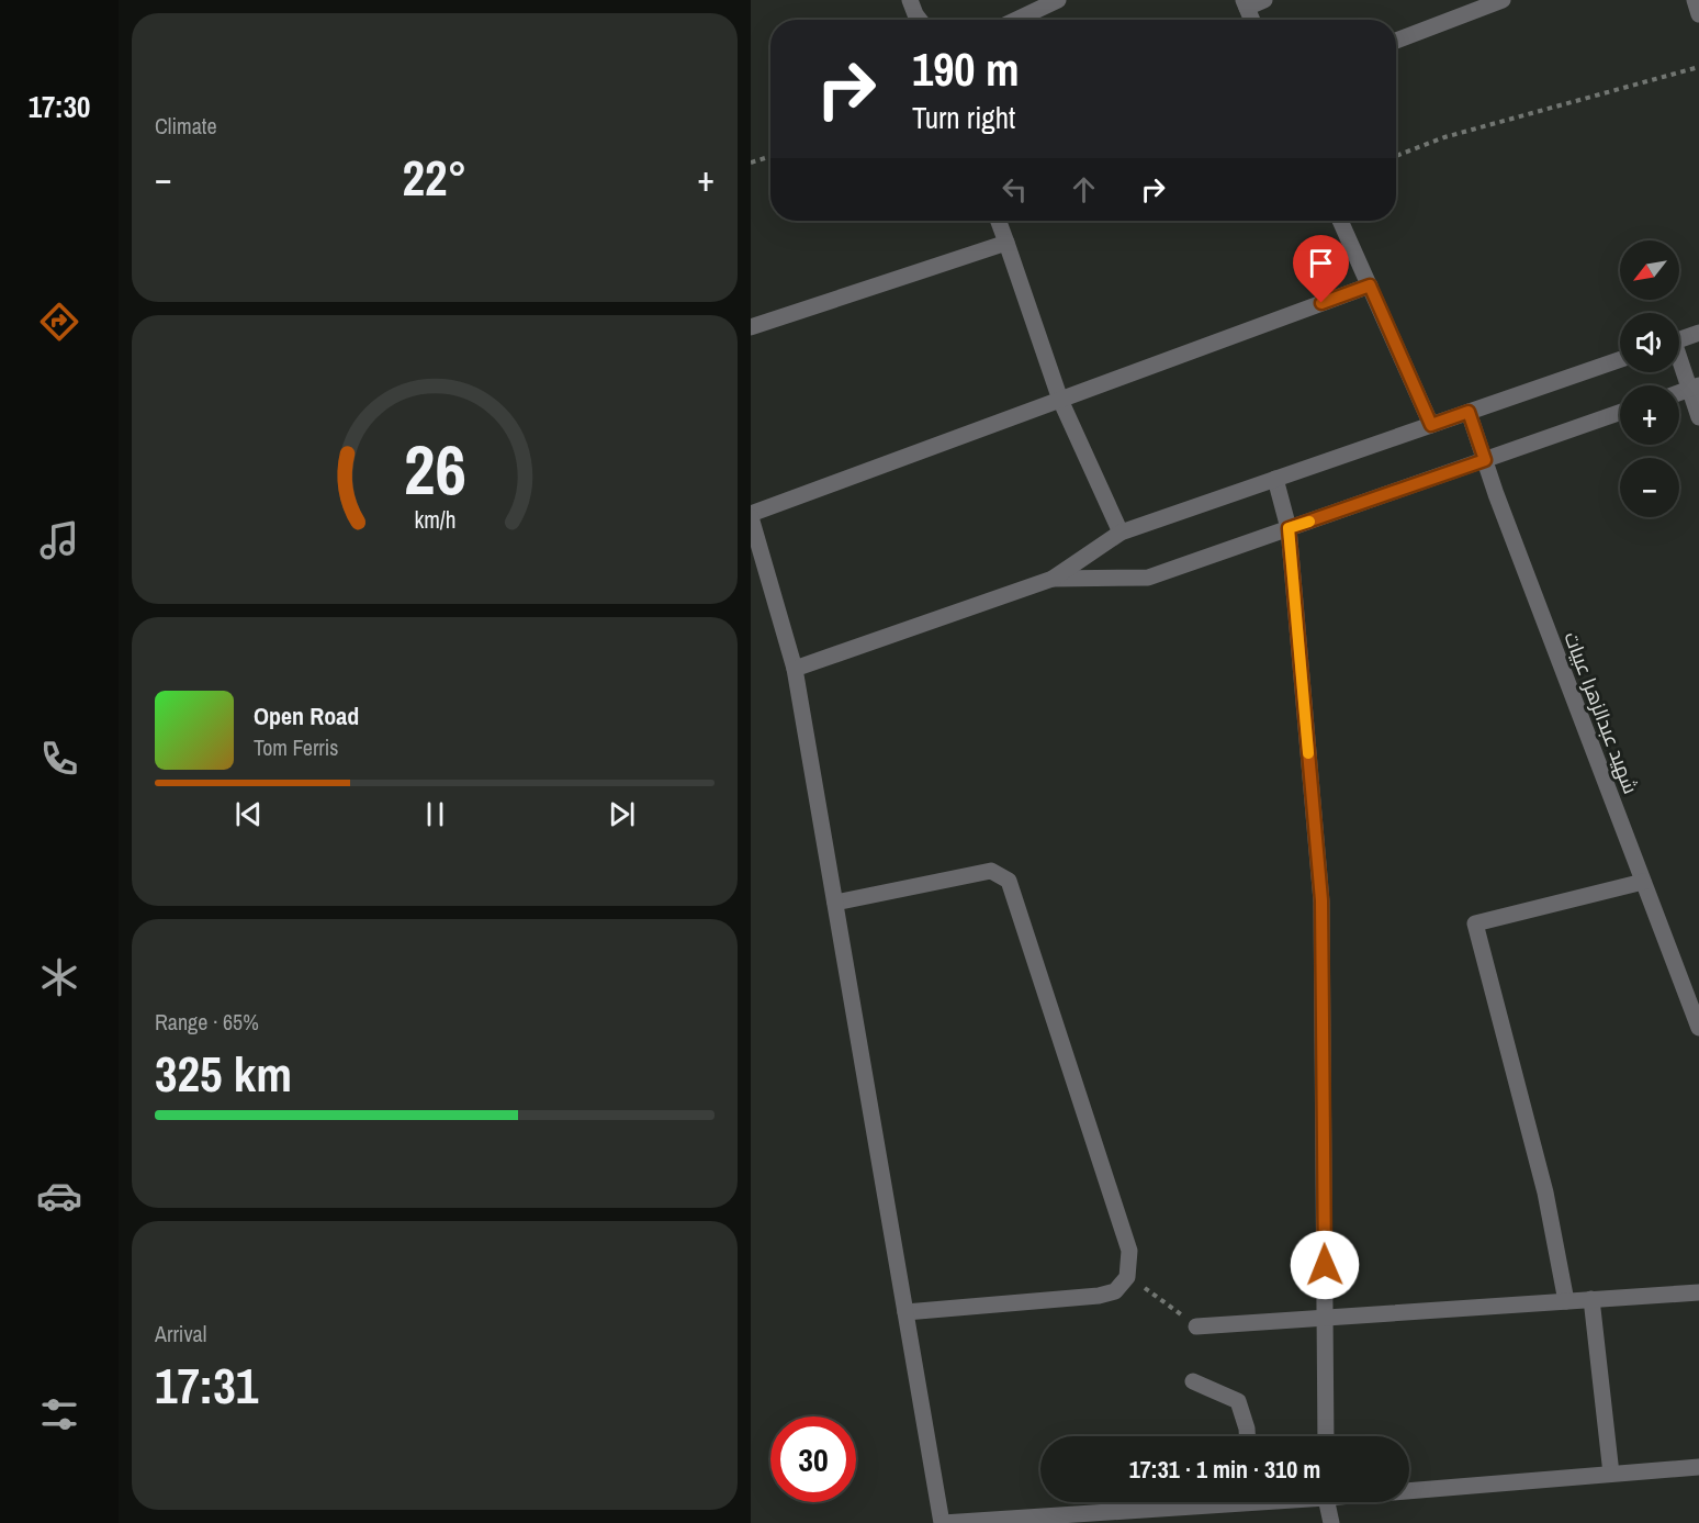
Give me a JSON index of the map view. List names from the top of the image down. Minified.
{"streets":{"street":["شهید عبدالزهرا عبیات"]},"north":"bottom left","page":{"tabs":"17:30","tile":["Climate",["Range · 65%","325 km"],["Arrival","17:31"]],"turn":["190 m","Turn right"],"heat":["−","22°","+"],"map_buttons":["+","−"],"song":["Open Road","Tom Ferris"],"limit":"30","trip":"17:31 · 1 min · 310 m","gauge":["26","km/h"]}}
